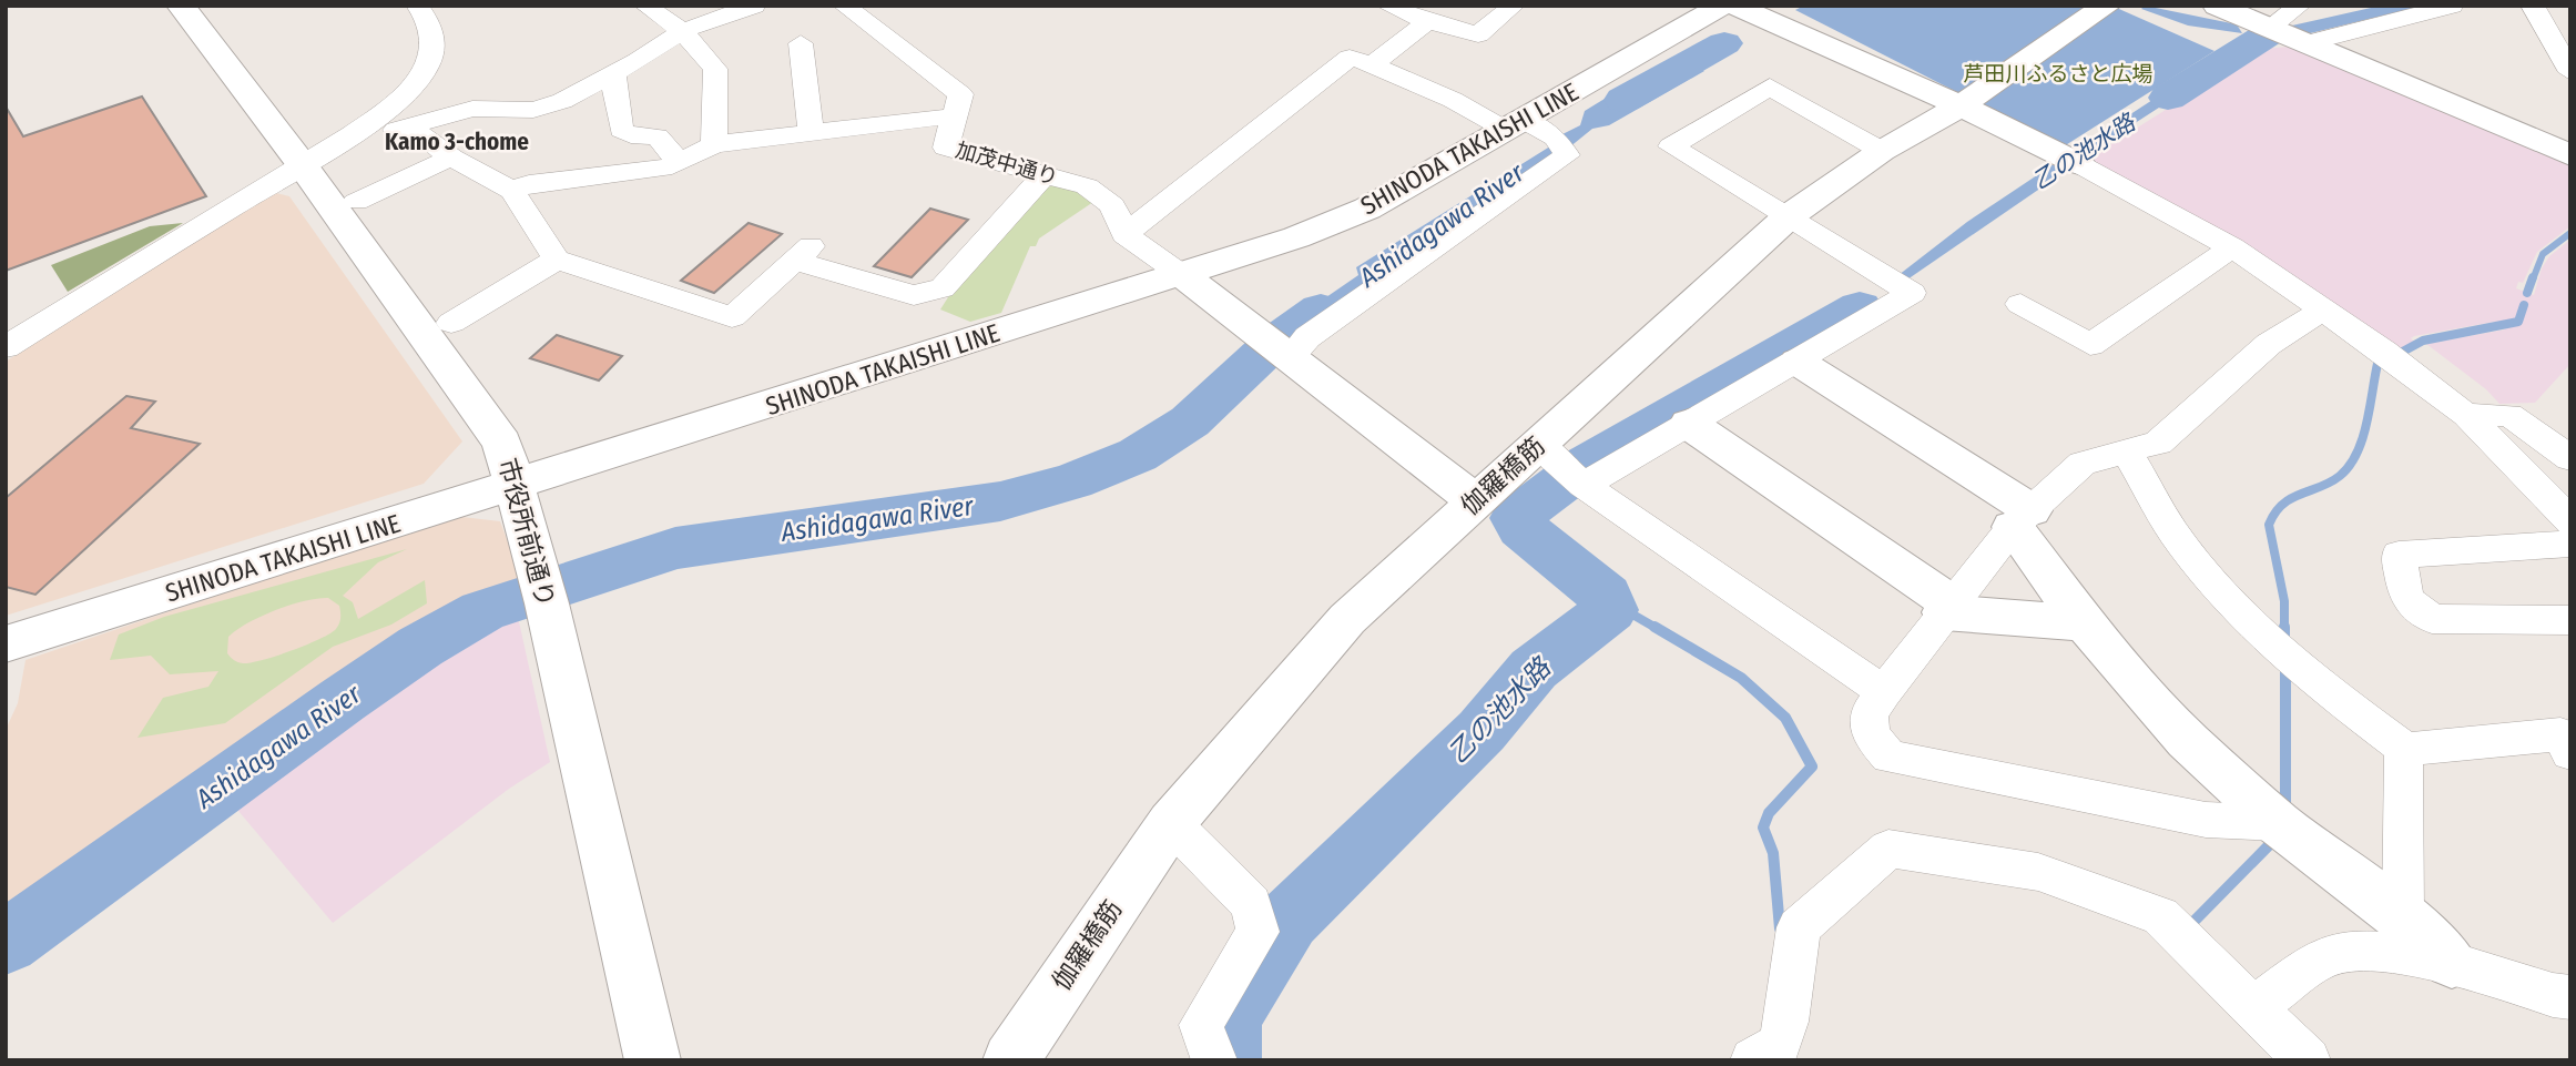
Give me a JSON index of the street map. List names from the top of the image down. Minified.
{"streets":{"street":["SHINODA TAKAISHI LINE","加茂中通り","伽羅橋筋","市役所前通り"]},"crossings":[["SHINODA TAKAISHI LINE","加茂中通り"],["SHINODA TAKAISHI LINE","市役所前通り"]],"districts":["Kamo 3-chome"],"water":["乙の池水路","Ashidagawa River"],"parks":["芦田川ふるさと広場"]}
